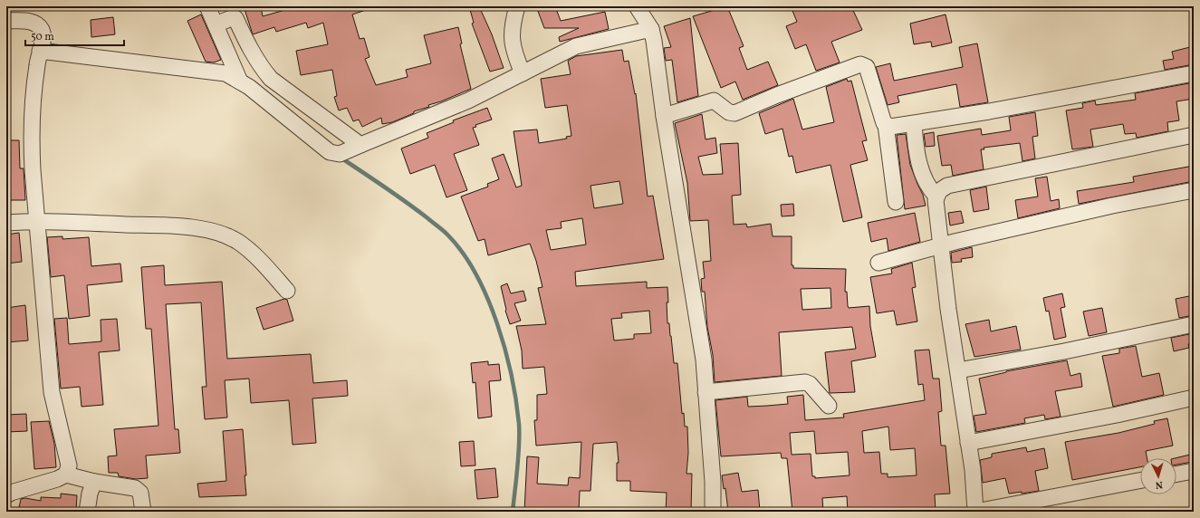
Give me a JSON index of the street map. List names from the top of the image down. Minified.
{"scale_bar":"50 m","north":"bottom"}
